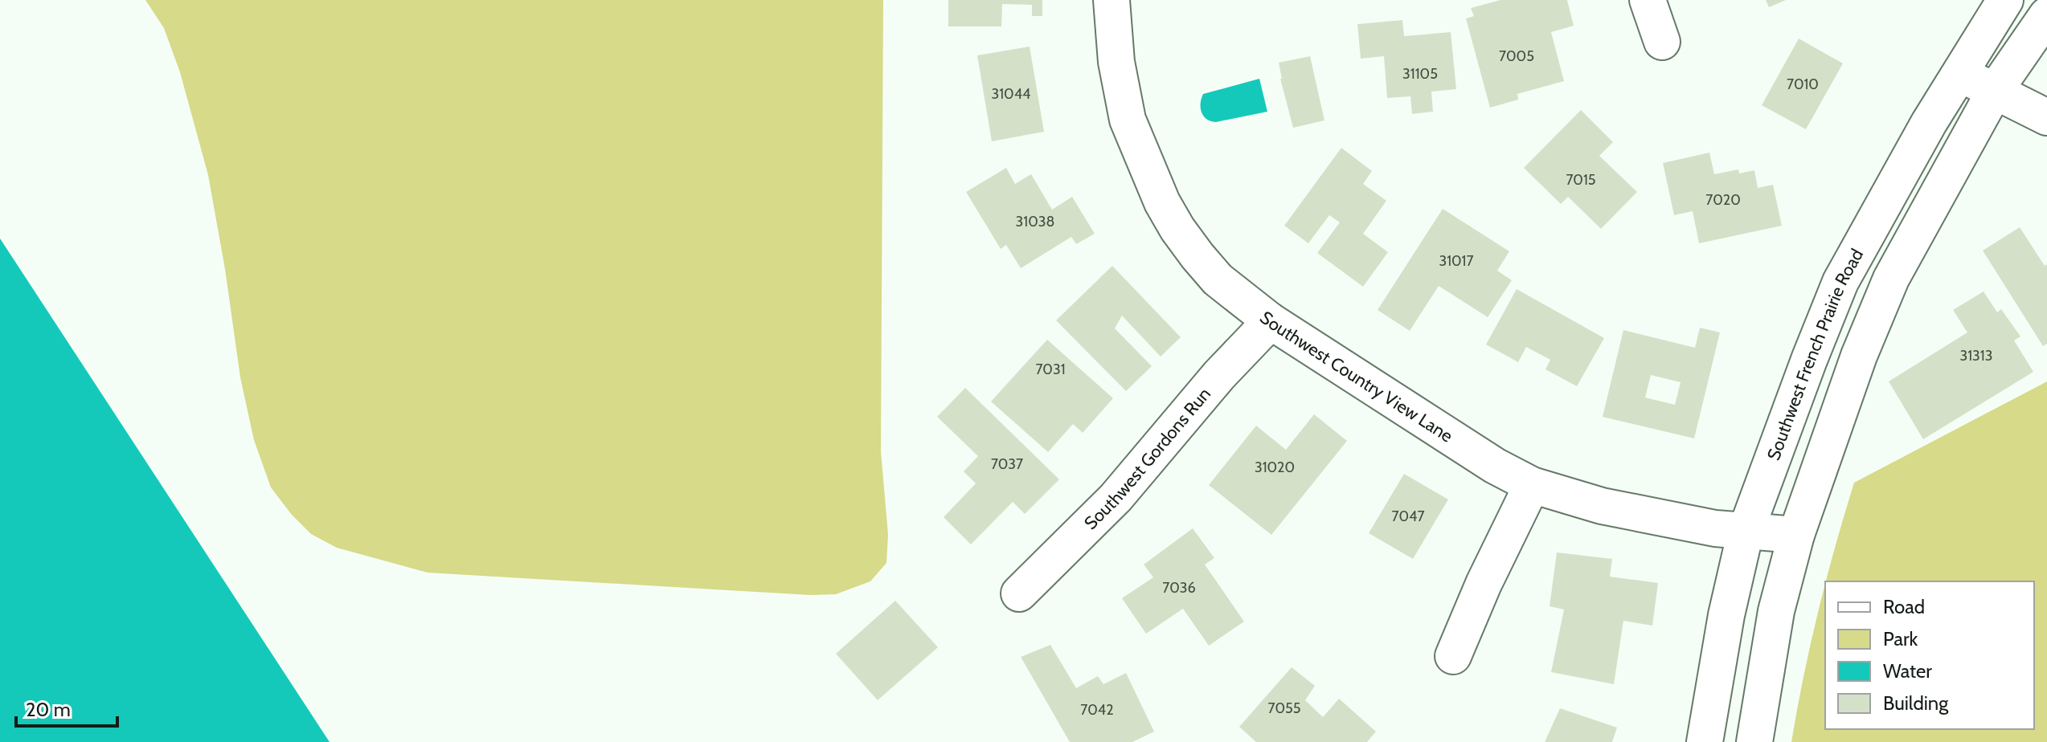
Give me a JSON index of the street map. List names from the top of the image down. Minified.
{"streets":{"street":["Southwest French Prairie Road","Southwest Country View Lane","Southwest Gordons Run"]},"crossings":[["Southwest French Prairie Road","Southwest Country View Lane"],["Southwest Country View Lane","Southwest Gordons Run"]],"house_numbers":["7005","31105","7010","31044","7015","7020","31038","31017","31313","7031","7037","31020","7047","7036","7055","7042"],"legend":["Road","Park","Water","Building"],"scale_bar":"20 m"}
